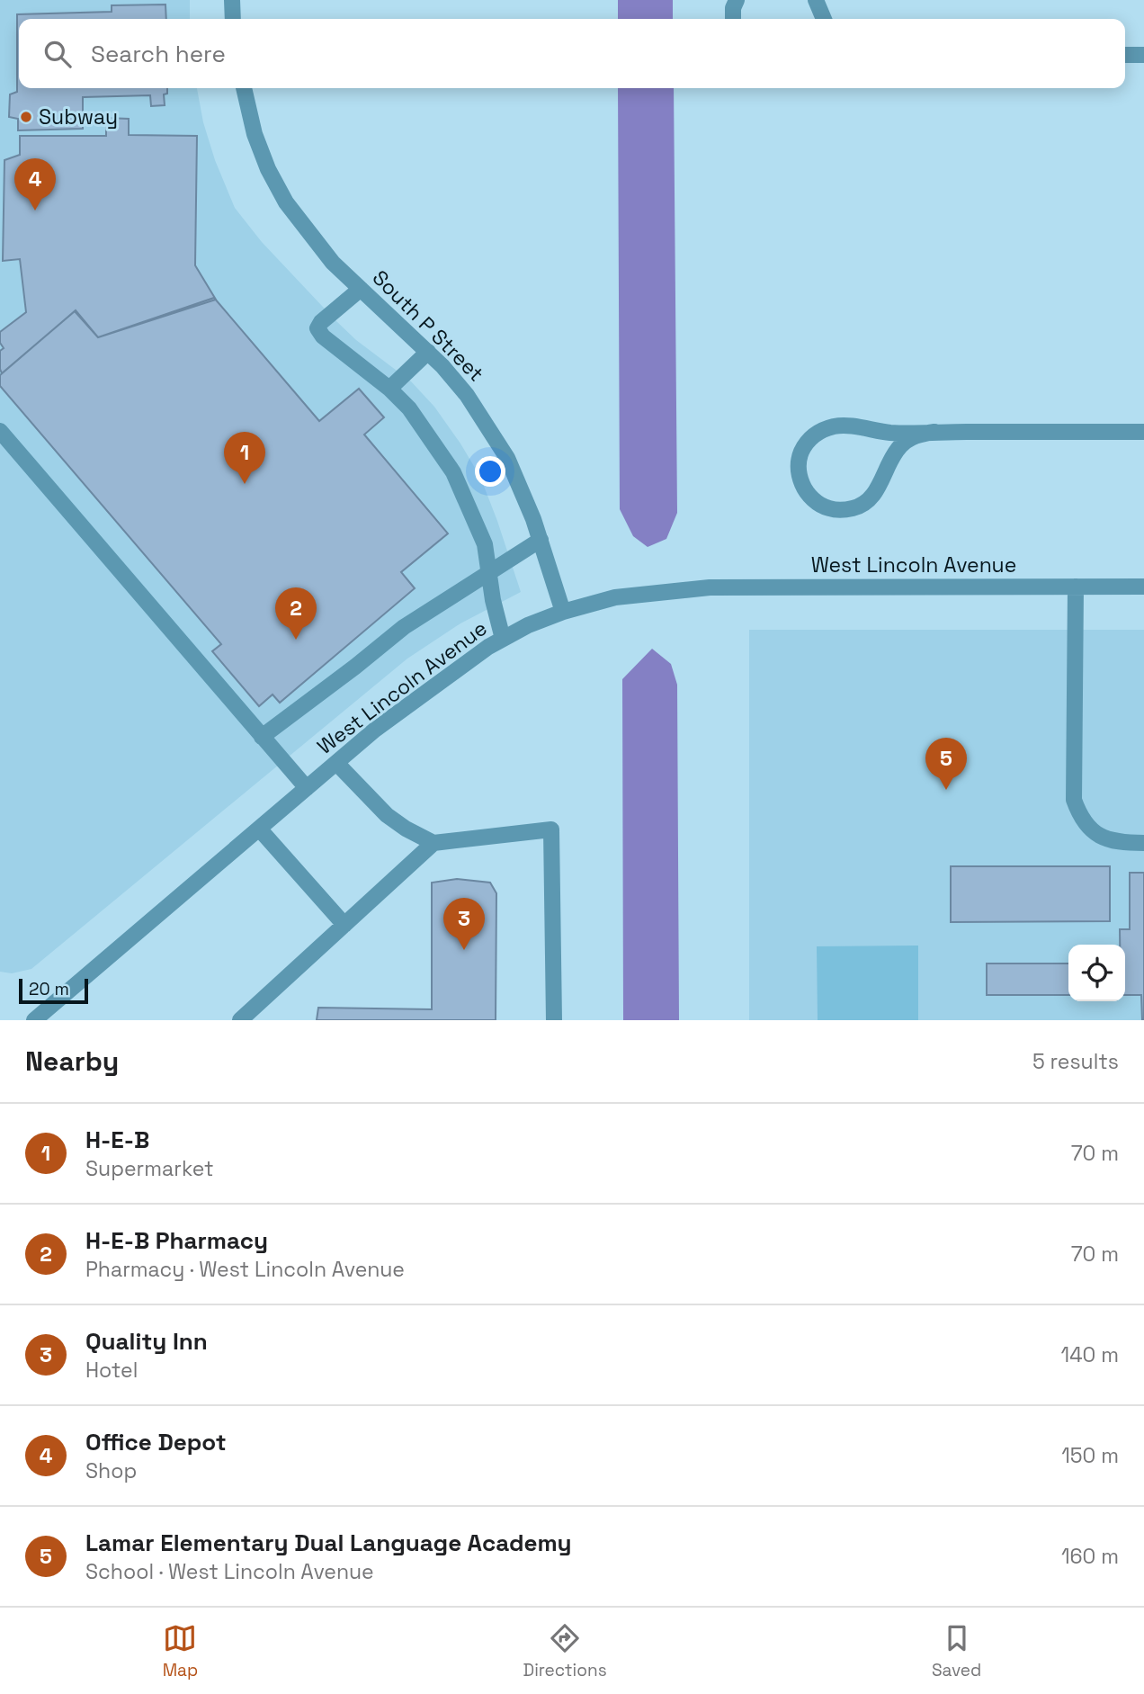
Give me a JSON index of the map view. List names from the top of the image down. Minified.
{"streets":{"street":["South P Street","West Lincoln Avenue"]},"crossings":[["South P Street","West Lincoln Avenue"]],"places":["Subway"],"scale_bar":"20 m","page":{"search":"Search here","pins":["4","1","2","5","3"],"scale":"20 m","heading":["Nearby","5 results"],"list":[{"mark":"1","name":"H-E-B","note":"Supermarket","value":"70 m"},{"mark":"2","name":"H-E-B Pharmacy","note":"Pharmacy · West Lincoln Avenue","value":"70 m"},{"mark":"3","name":"Quality Inn","note":"Hotel","value":"140 m"},{"mark":"4","name":"Office Depot","note":"Shop","value":"150 m"},{"mark":"5","name":"Lamar Elementary Dual Language Academy","note":"School · West Lincoln Avenue","value":"160 m"}],"nav":["Map","Directions","Saved"]}}
